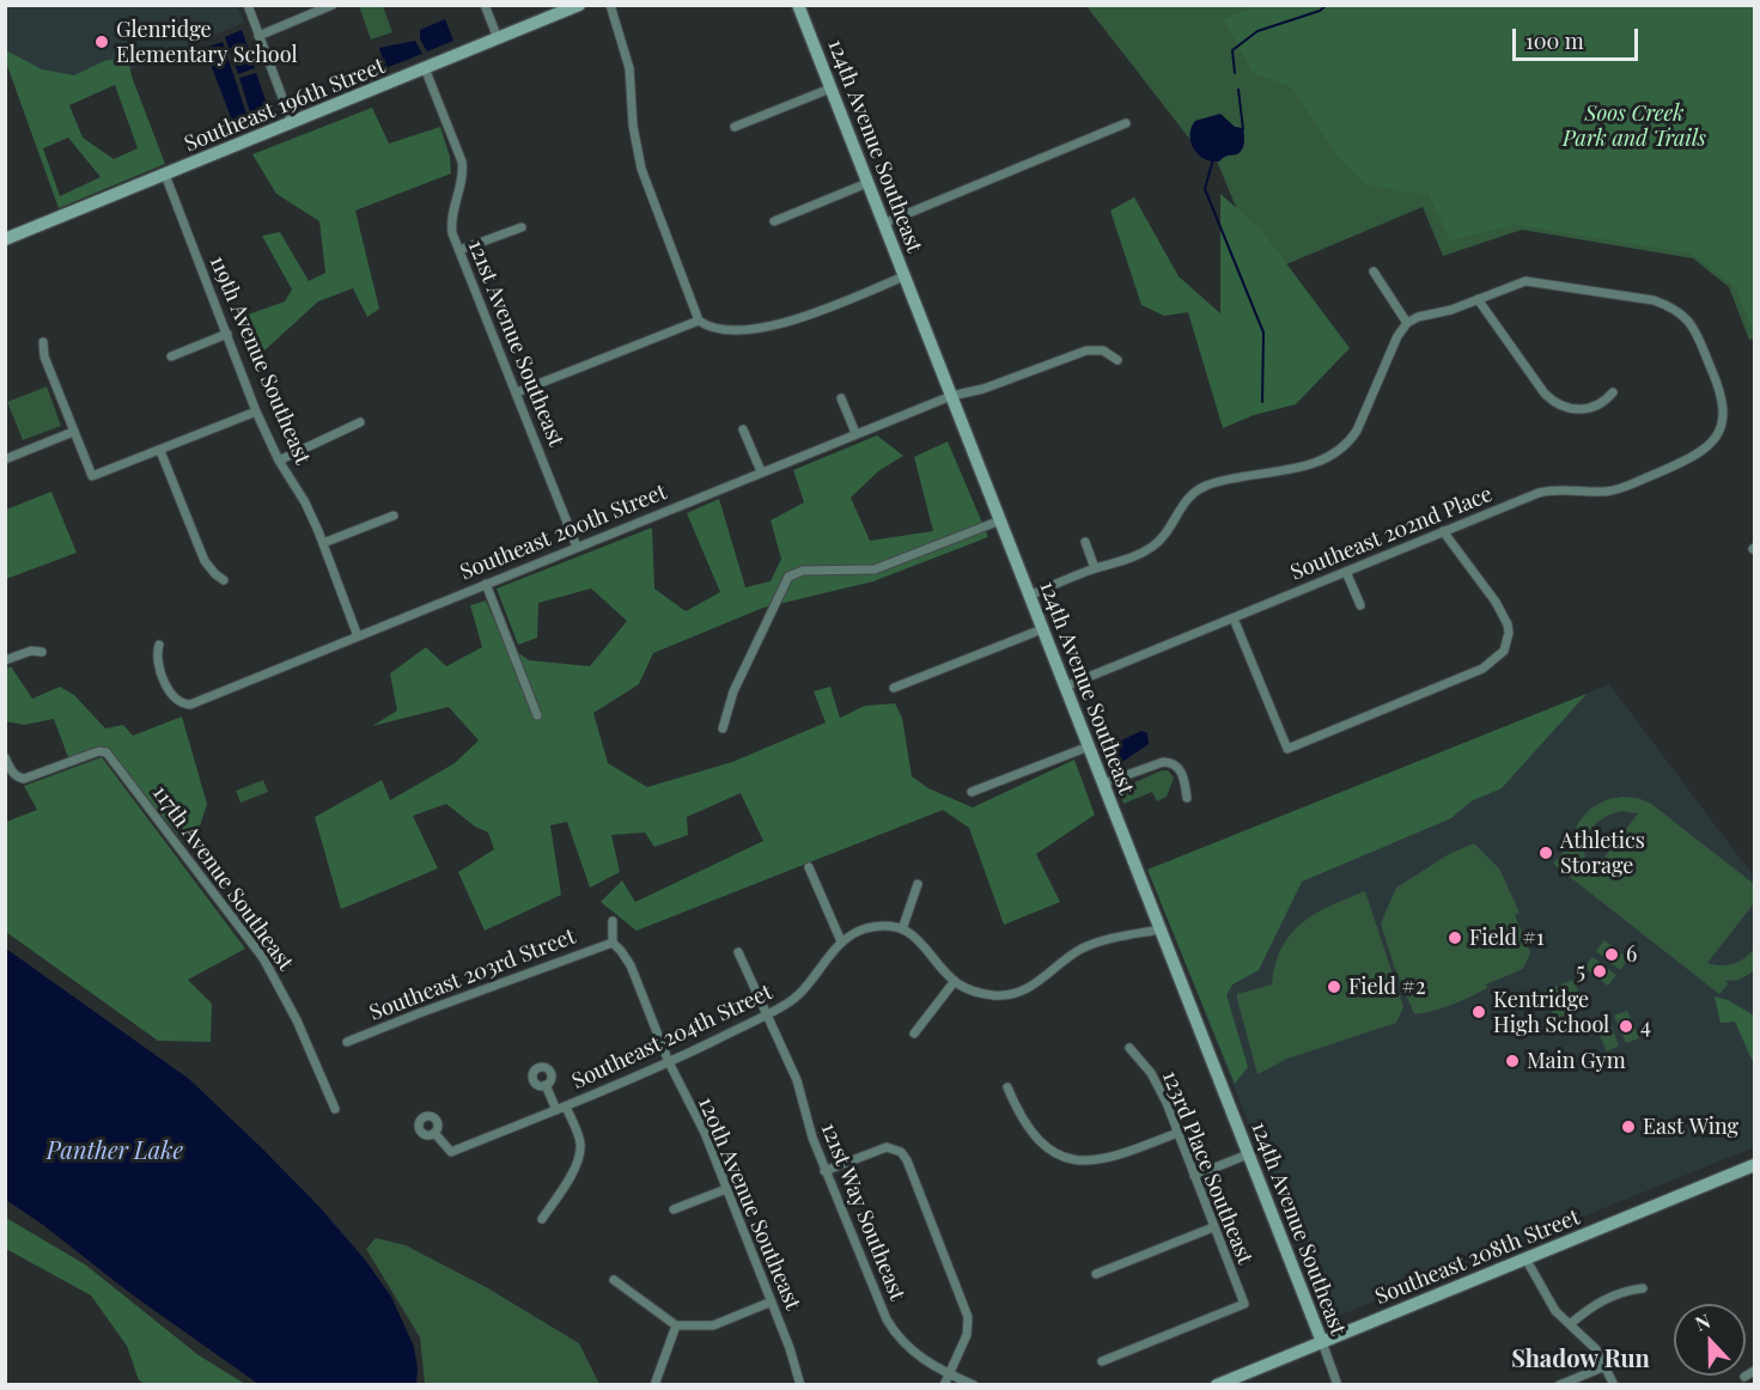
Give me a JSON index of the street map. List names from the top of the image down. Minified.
{"streets":{"street":["Southeast 196th Street","124th Avenue Southeast","121st Avenue Southeast","119th Avenue Southeast","Southeast 200th Street","Southeast 202nd Place","117th Avenue Southeast","Southeast 203rd Street","Southeast 204th Street","123rd Place Southeast","120th Avenue Southeast","121st Way Southeast","Southeast 208th Street"]},"crossings":[["Southeast 196th Street","121st Avenue Southeast"],["Southeast 196th Street","119th Avenue Southeast"],["124th Avenue Southeast","Southeast 200th Street"],["124th Avenue Southeast","Southeast 202nd Place"],["124th Avenue Southeast","Southeast 208th Street"],["121st Avenue Southeast","Southeast 200th Street"],["119th Avenue Southeast","Southeast 200th Street"],["Southeast 203rd Street","120th Avenue Southeast"],["Southeast 204th Street","120th Avenue Southeast"],["Southeast 204th Street","121st Way Southeast"]],"districts":["Shadow Run"],"water":["Panther Lake"],"parks":["Soos Creek Park and Trails"],"places":["Glenridge Elementary School","Athletics Storage","Field #1","6","5","Field #2","Kentridge High School","4","Main Gym","East Wing"],"scale_bar":"100 m","north":"top"}
